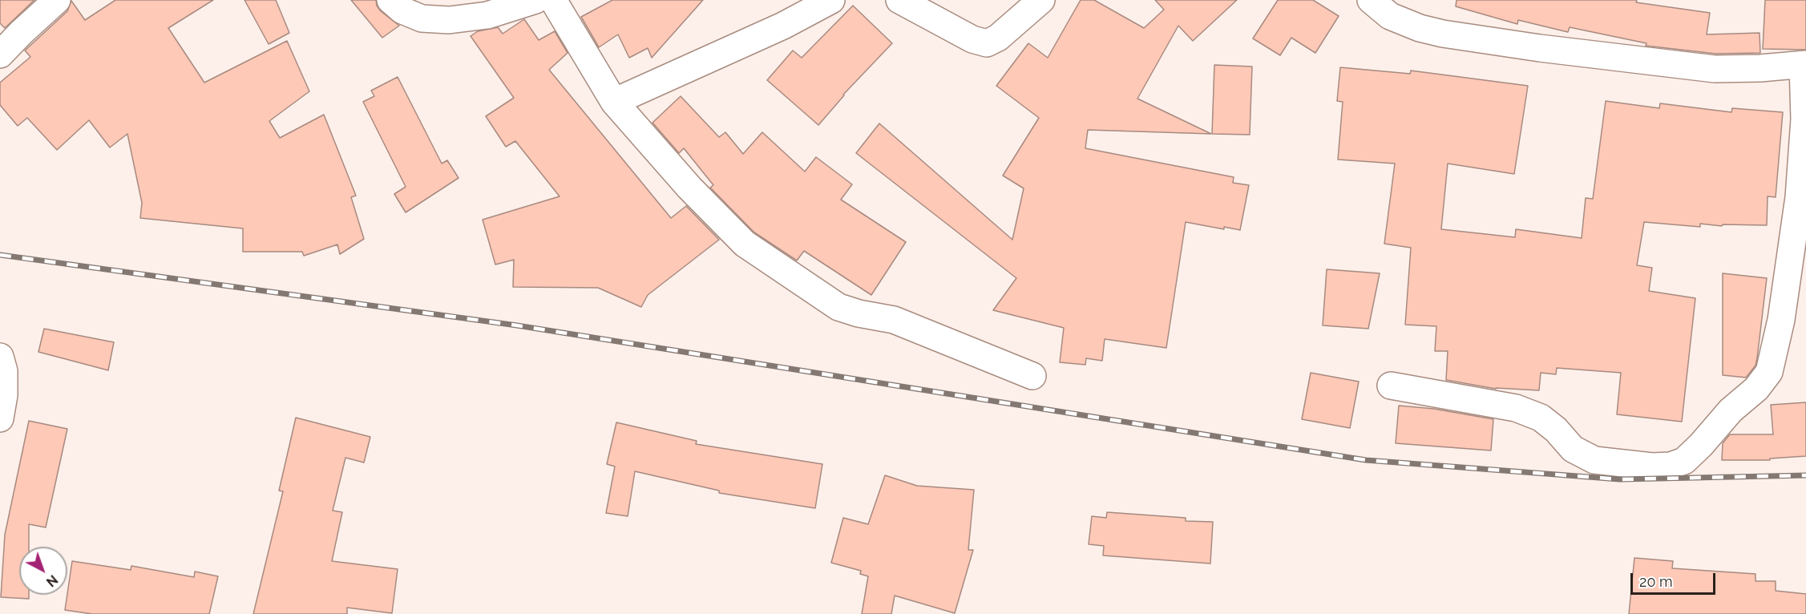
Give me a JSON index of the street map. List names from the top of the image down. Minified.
{"scale_bar":"20 m","north":"bottom right"}
